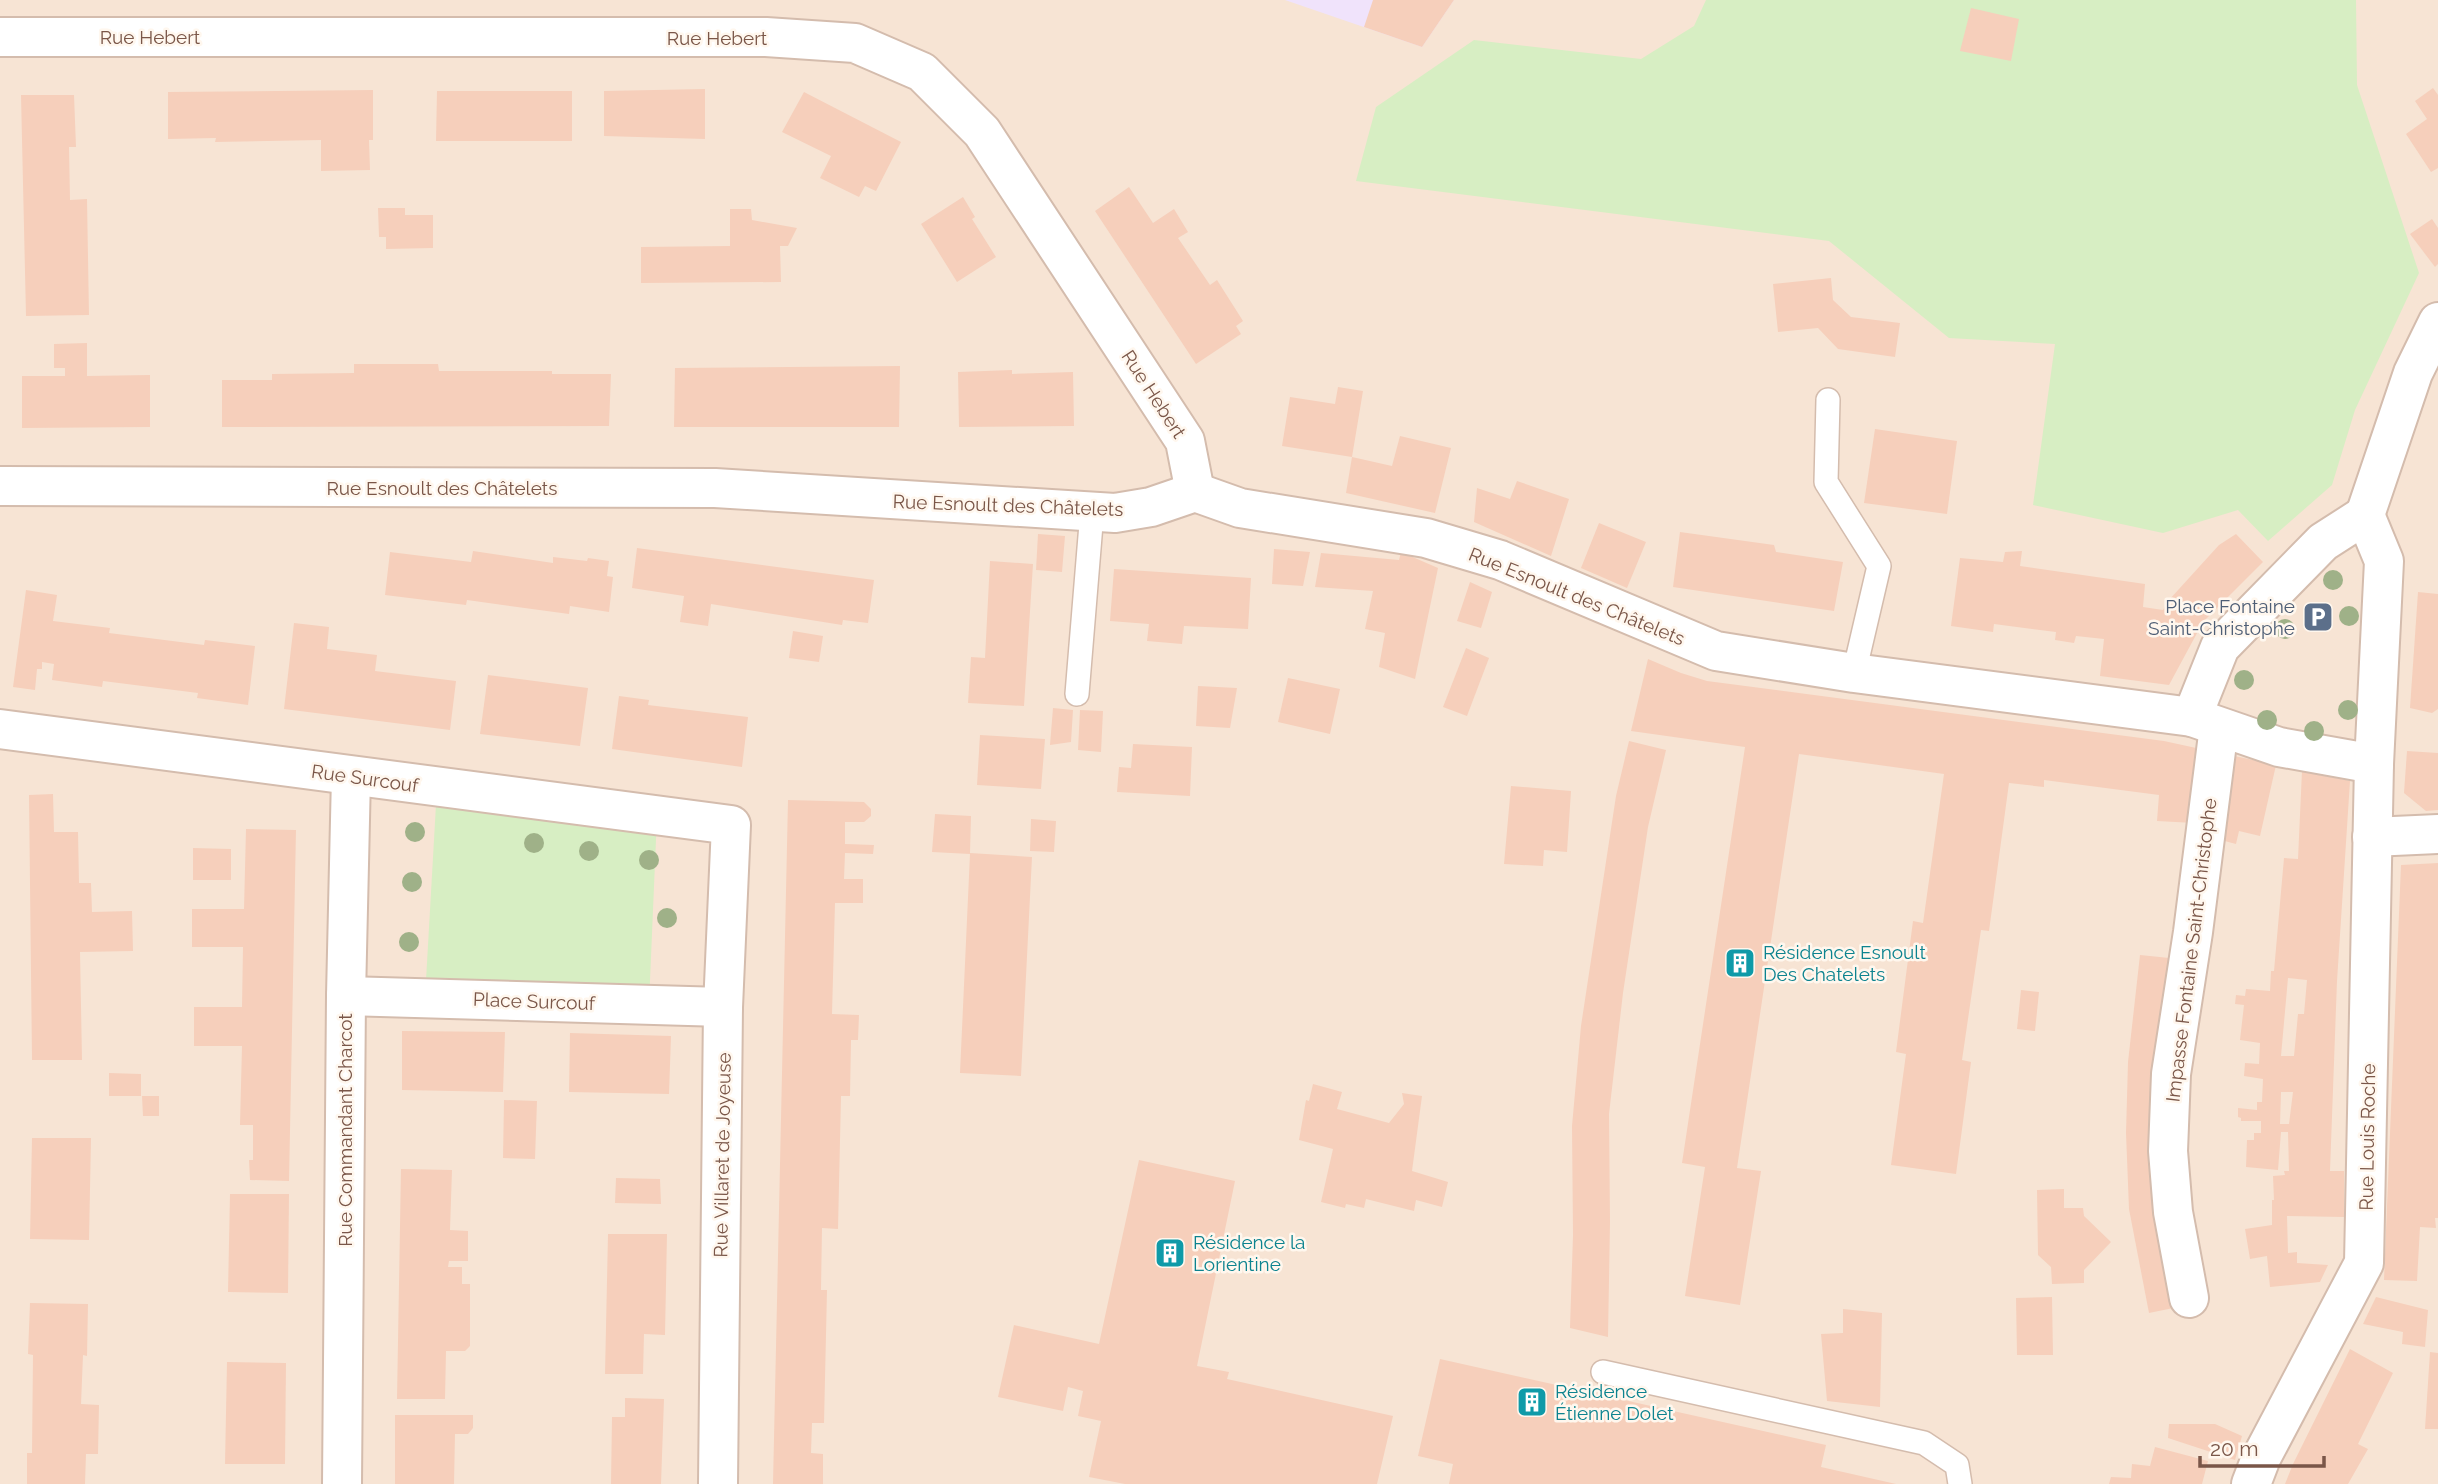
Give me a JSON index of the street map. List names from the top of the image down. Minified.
{"streets":{"street":["Rue Hebert","Rue Esnoult des Châtelets","Rue Surcouf","Impasse Fontaine Saint-Christophe","Place Surcouf","Rue Commandant Charcot","Rue Louis Roche","Rue Villaret de Joyeuse"]},"crossings":[["Rue Hebert","Rue Esnoult des Châtelets"],["Rue Esnoult des Châtelets","Impasse Fontaine Saint-Christophe"],["Rue Surcouf","Rue Commandant Charcot"],["Rue Surcouf","Rue Villaret de Joyeuse"],["Place Surcouf","Rue Commandant Charcot"],["Place Surcouf","Rue Villaret de Joyeuse"]],"places":{"parking":["Place Fontaine Saint-Christophe"],"building":["Résidence Esnoult Des Chatelets","Résidence la Lorientine","Résidence Étienne Dolet"]},"scale_bar":"20 m"}
